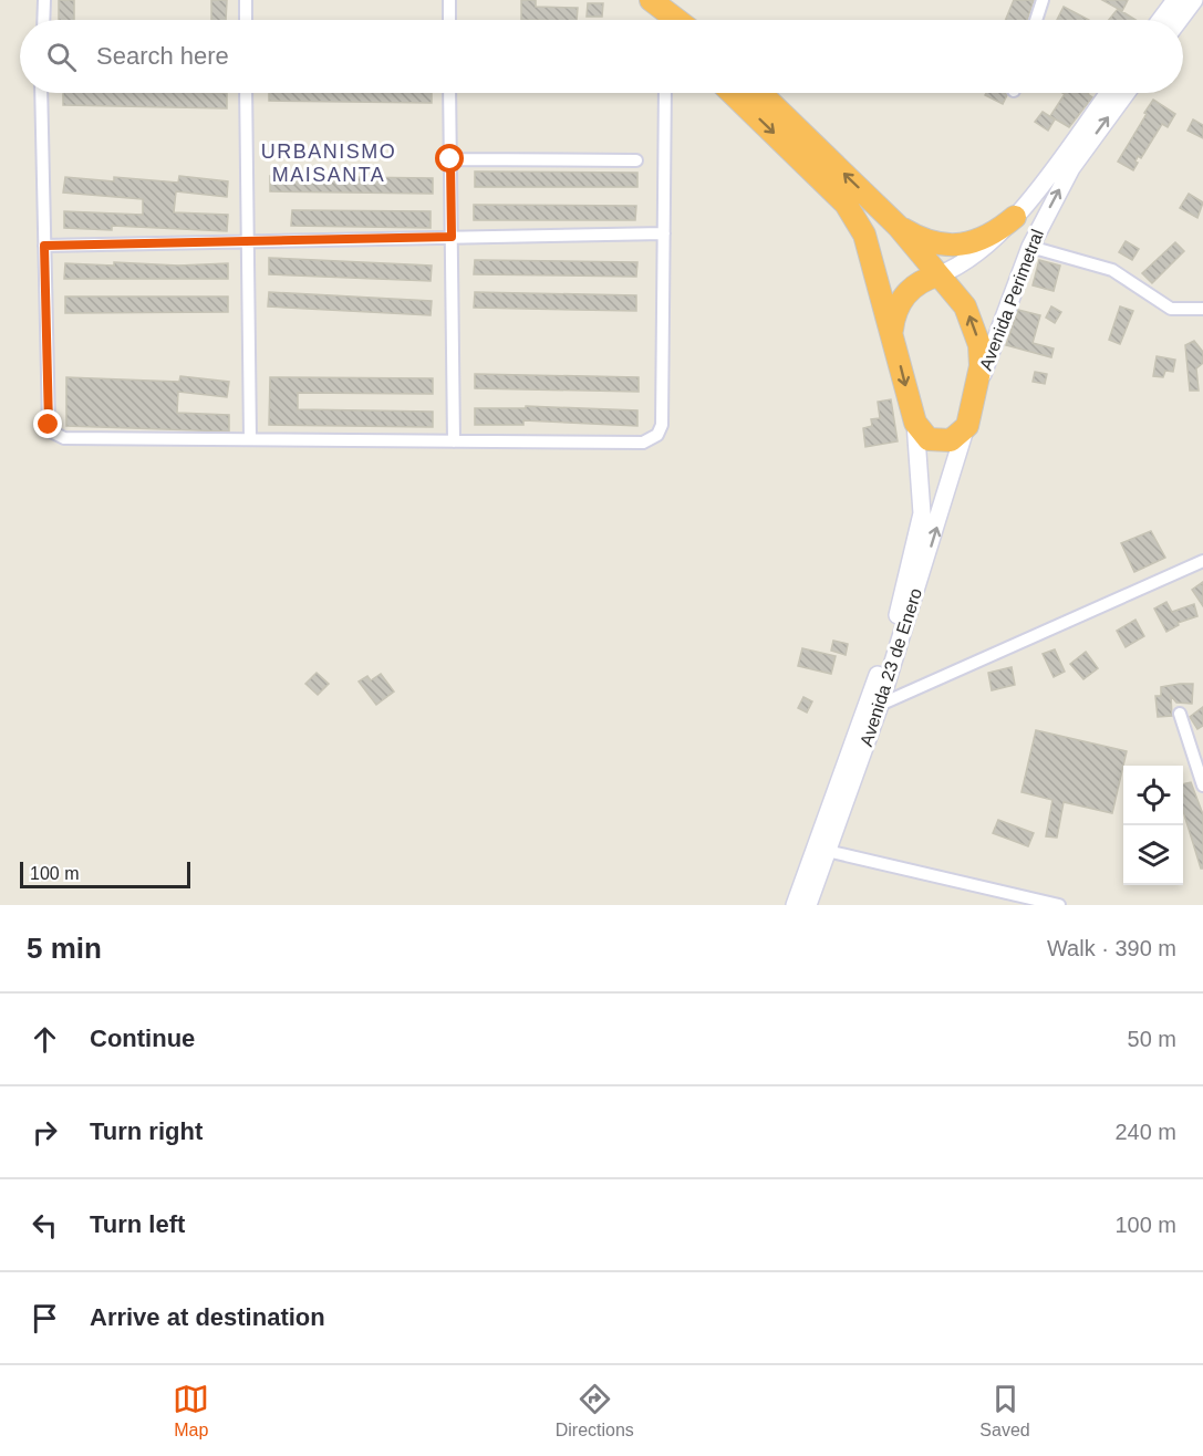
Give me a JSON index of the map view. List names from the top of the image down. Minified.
{"streets":{"main road":["Avenida Perimetral","Avenida 23 de Enero"]},"districts":["URBANISMO MAISANTA"],"scale_bar":"100 m","page":{"search":"Search here","scale":"100 m","heading":["5 min","Walk · 390 m"],"list":[["Continue","50 m"],["Turn right","240 m"],["Turn left","100 m"],"Arrive at destination"],"nav":["Map","Directions","Saved"]}}
